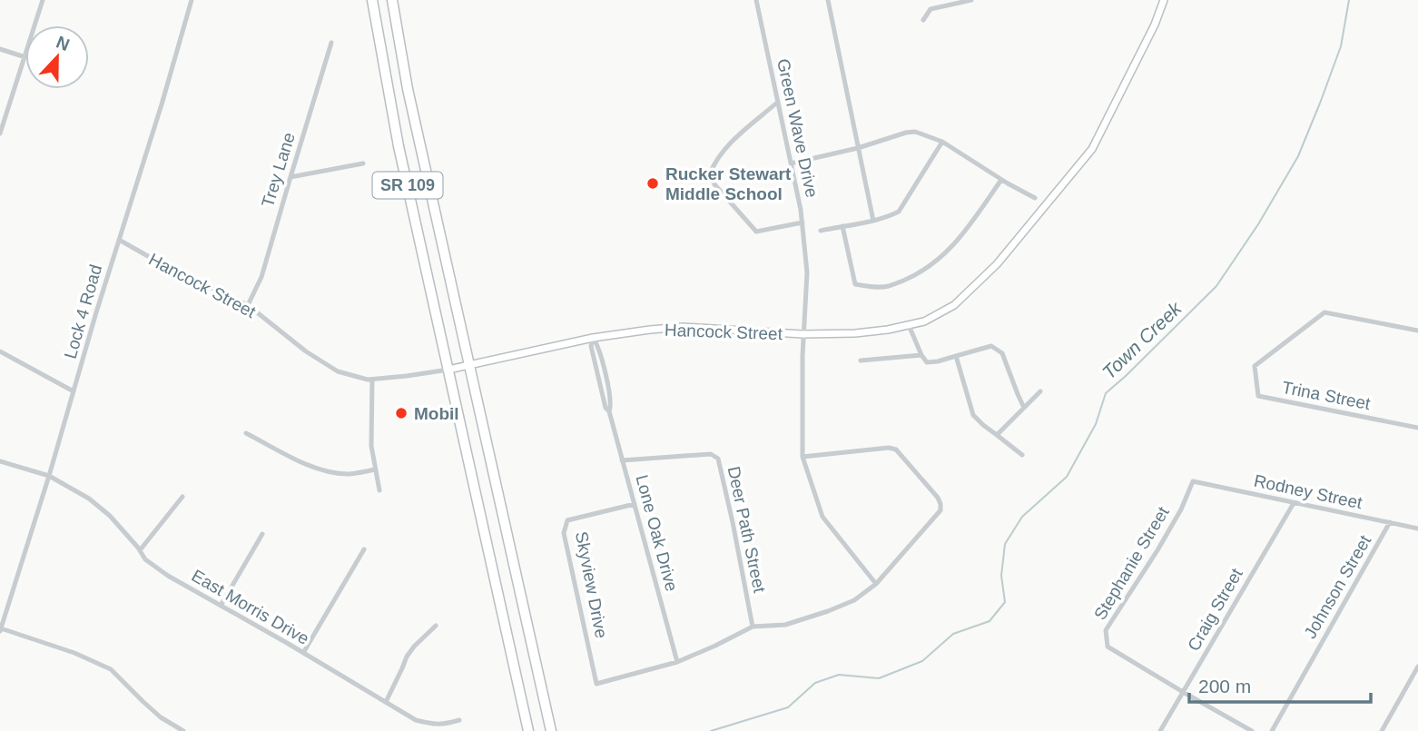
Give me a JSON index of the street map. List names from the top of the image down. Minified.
{"streets":{"highway":["SR 109"],"street":["Green Wave Drive","Trey Lane","Hancock Street","Lock 4 Road","Trina Street","Rodney Street","Deer Path Street","Lone Oak Drive","Stephanie Street","Skyview Drive","Johnson Street","East Morris Drive","Craig Street"]},"crossings":[["Green Wave Drive","Hancock Street"],["Trey Lane","Hancock Street"],["SR 109","Hancock Street"],["Hancock Street","Lock 4 Road"],["Hancock Street","Lone Oak Drive"],["Lock 4 Road","East Morris Drive"],["Rodney Street","Stephanie Street"],["Rodney Street","Johnson Street"],["Rodney Street","Craig Street"],["Deer Path Street","Lone Oak Drive"],["Lone Oak Drive","Skyview Drive"],["Stephanie Street","Craig Street"]],"water":["Town Creek"],"places":["Rucker Stewart Middle School","Mobil"],"scale_bar":"200 m","north":"top"}
